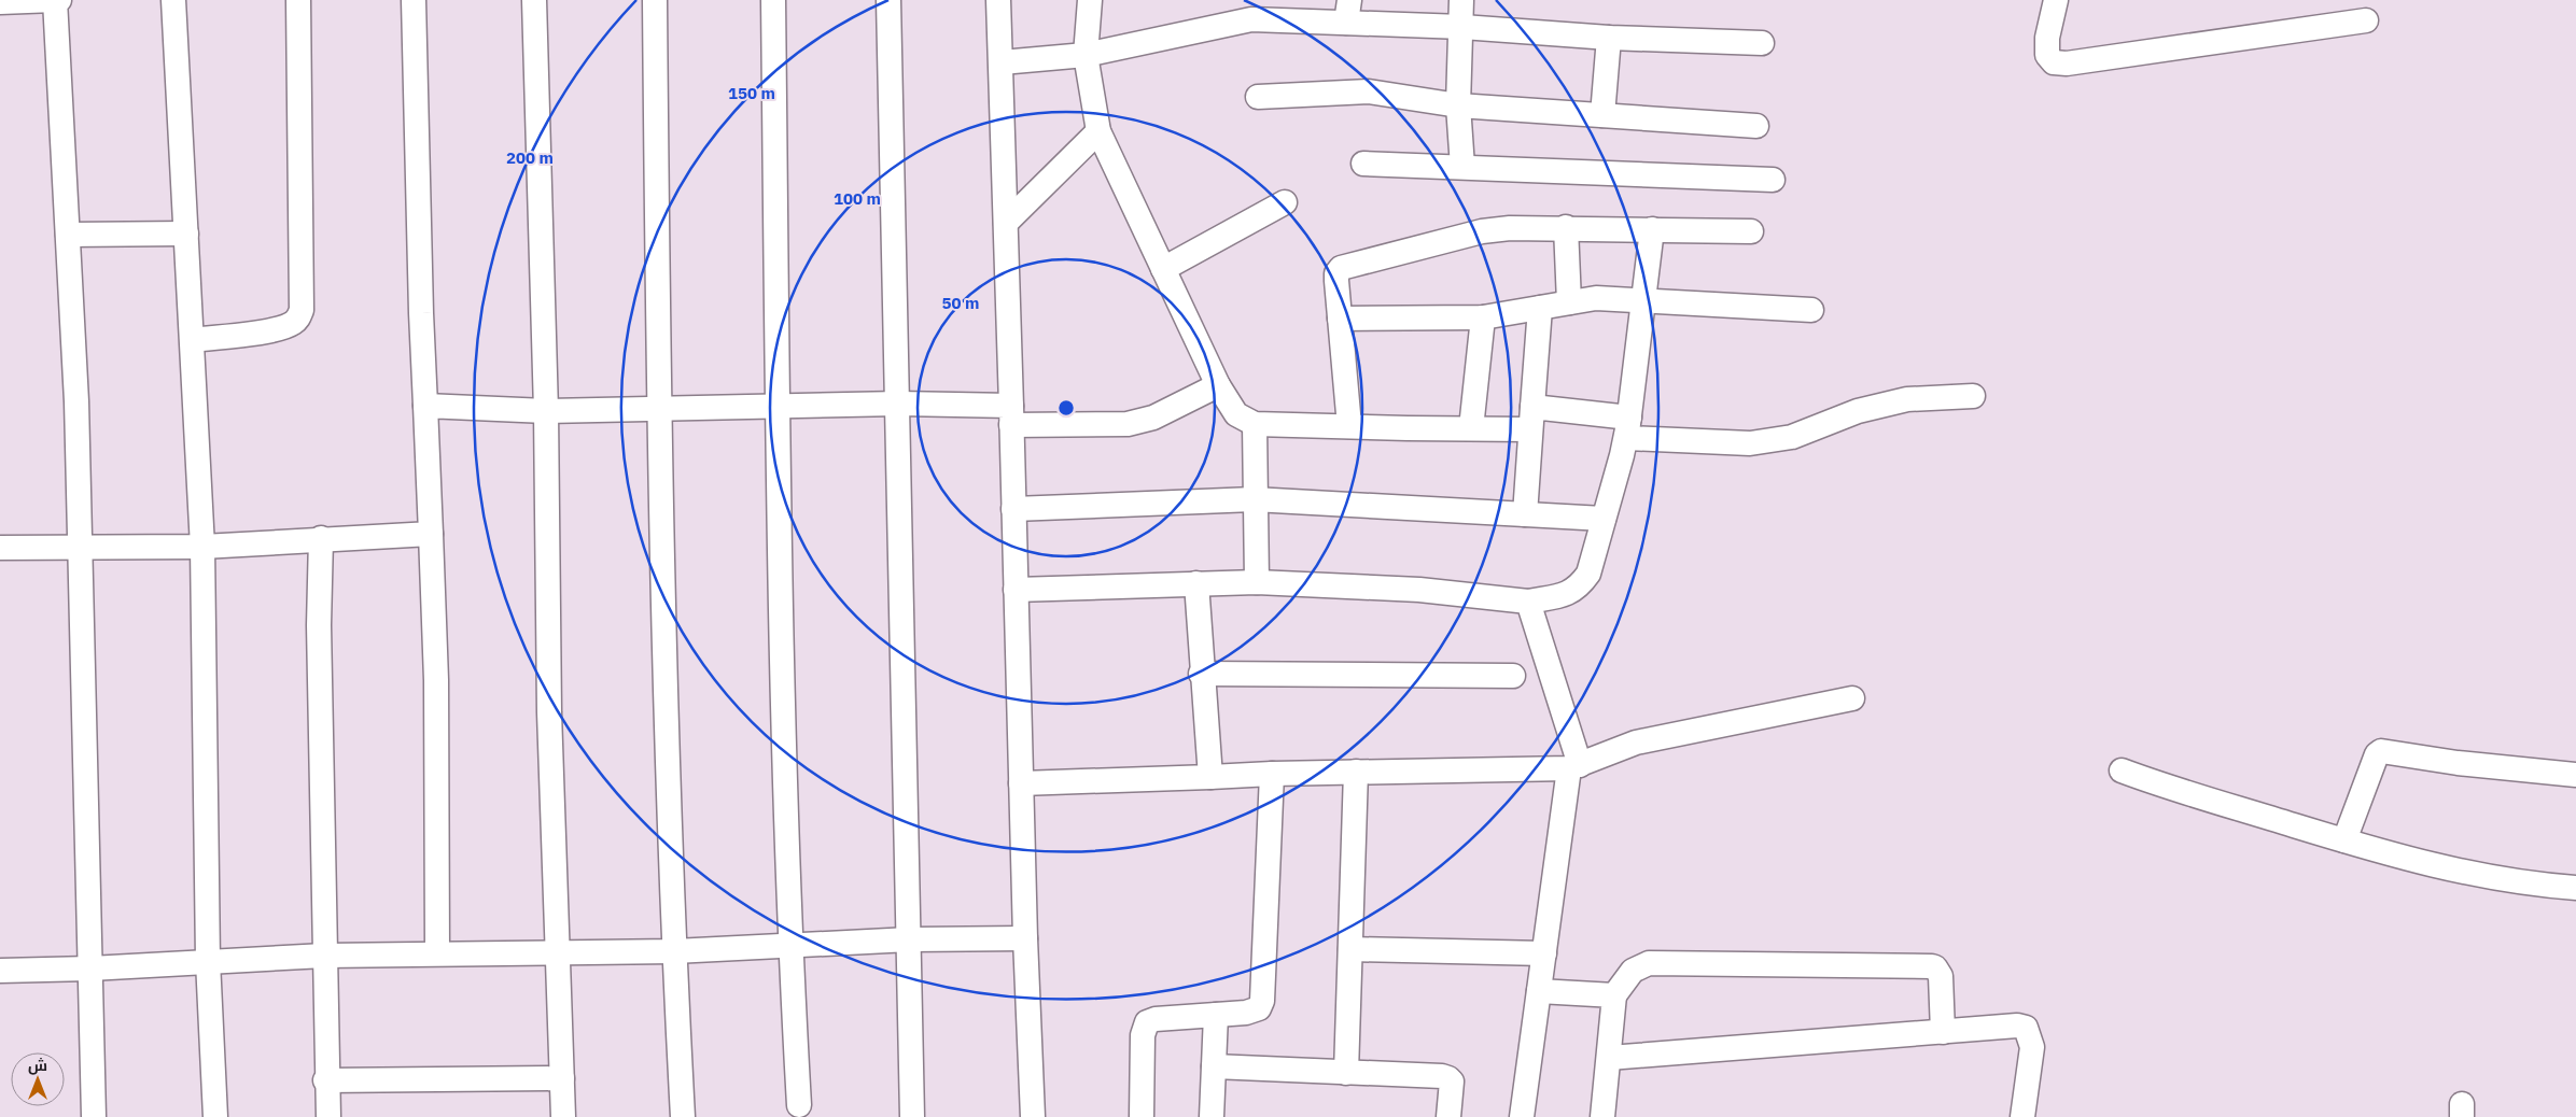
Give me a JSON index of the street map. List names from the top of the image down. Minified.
{"north":"top","rings":["150 m","200 m","100 m","50 m"]}
